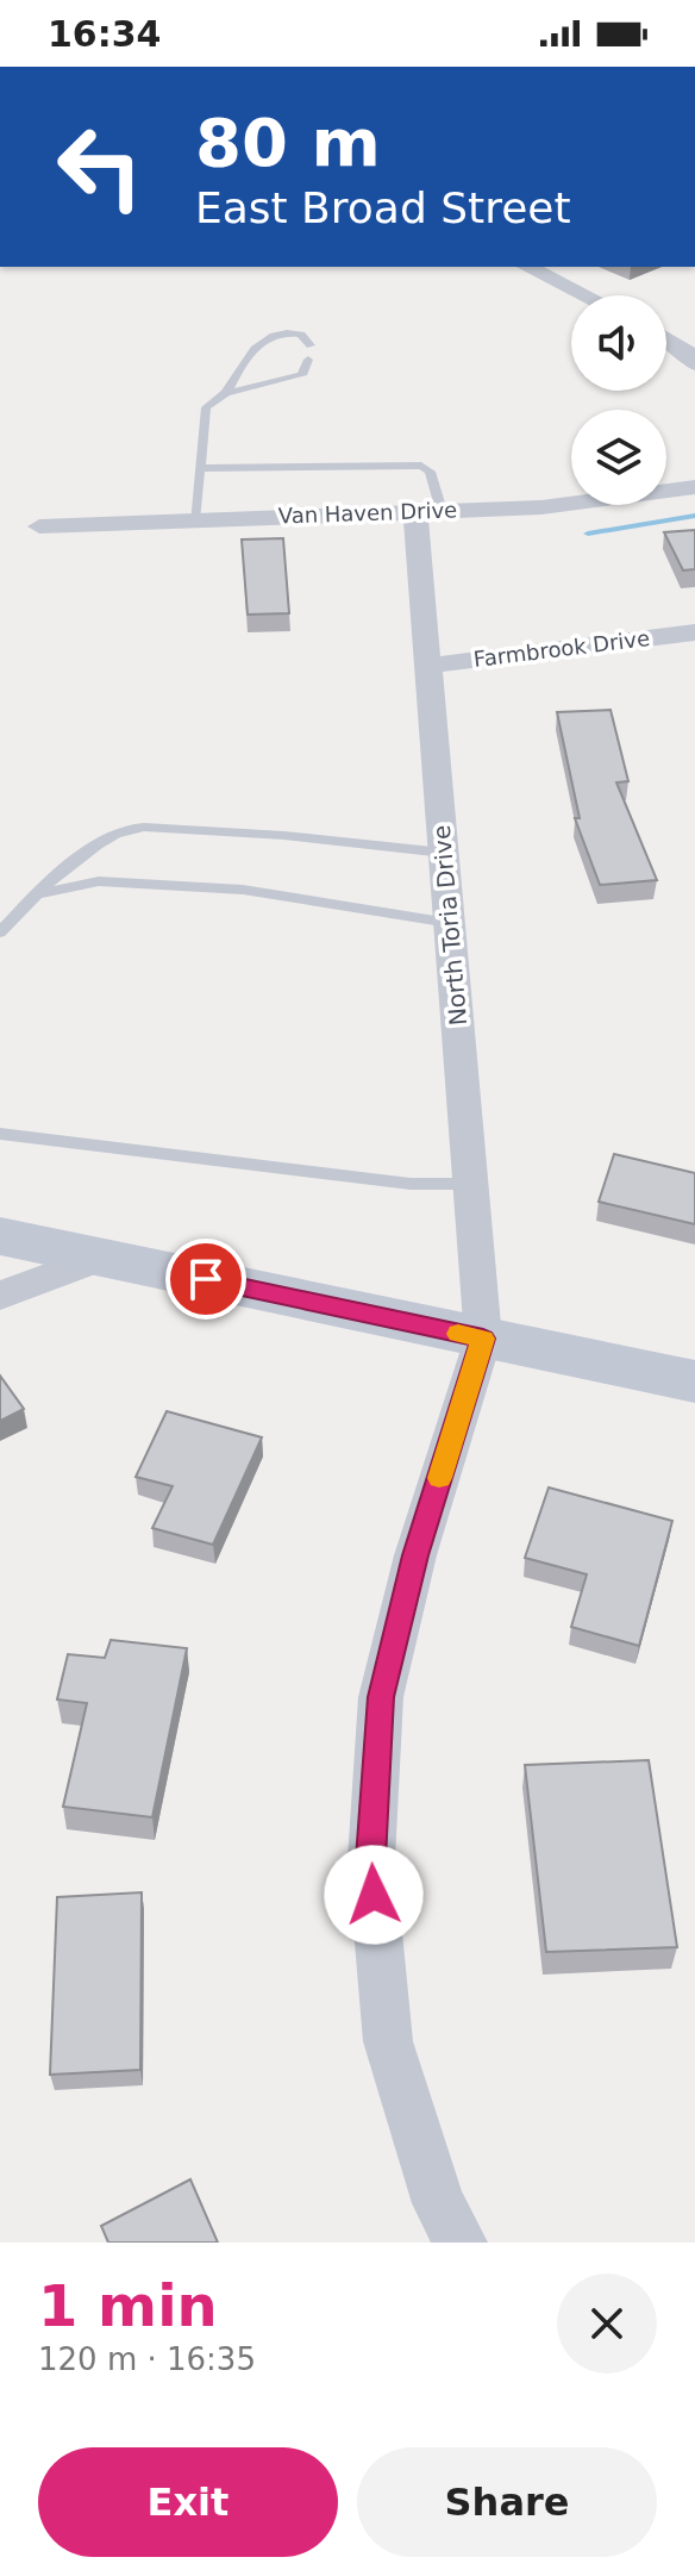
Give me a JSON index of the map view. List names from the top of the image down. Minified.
{"streets":{"street":["Van Haven Drive","Farmbrook Drive","North Toria Drive"]},"crossings":[["Van Haven Drive","North Toria Drive"],["Farmbrook Drive","North Toria Drive"]],"page":{"status":"16:34","turn":["80 m","East Broad Street"],"heading":["1 min","120 m · 16:35"],"buttons":["Exit","Share"]}}
